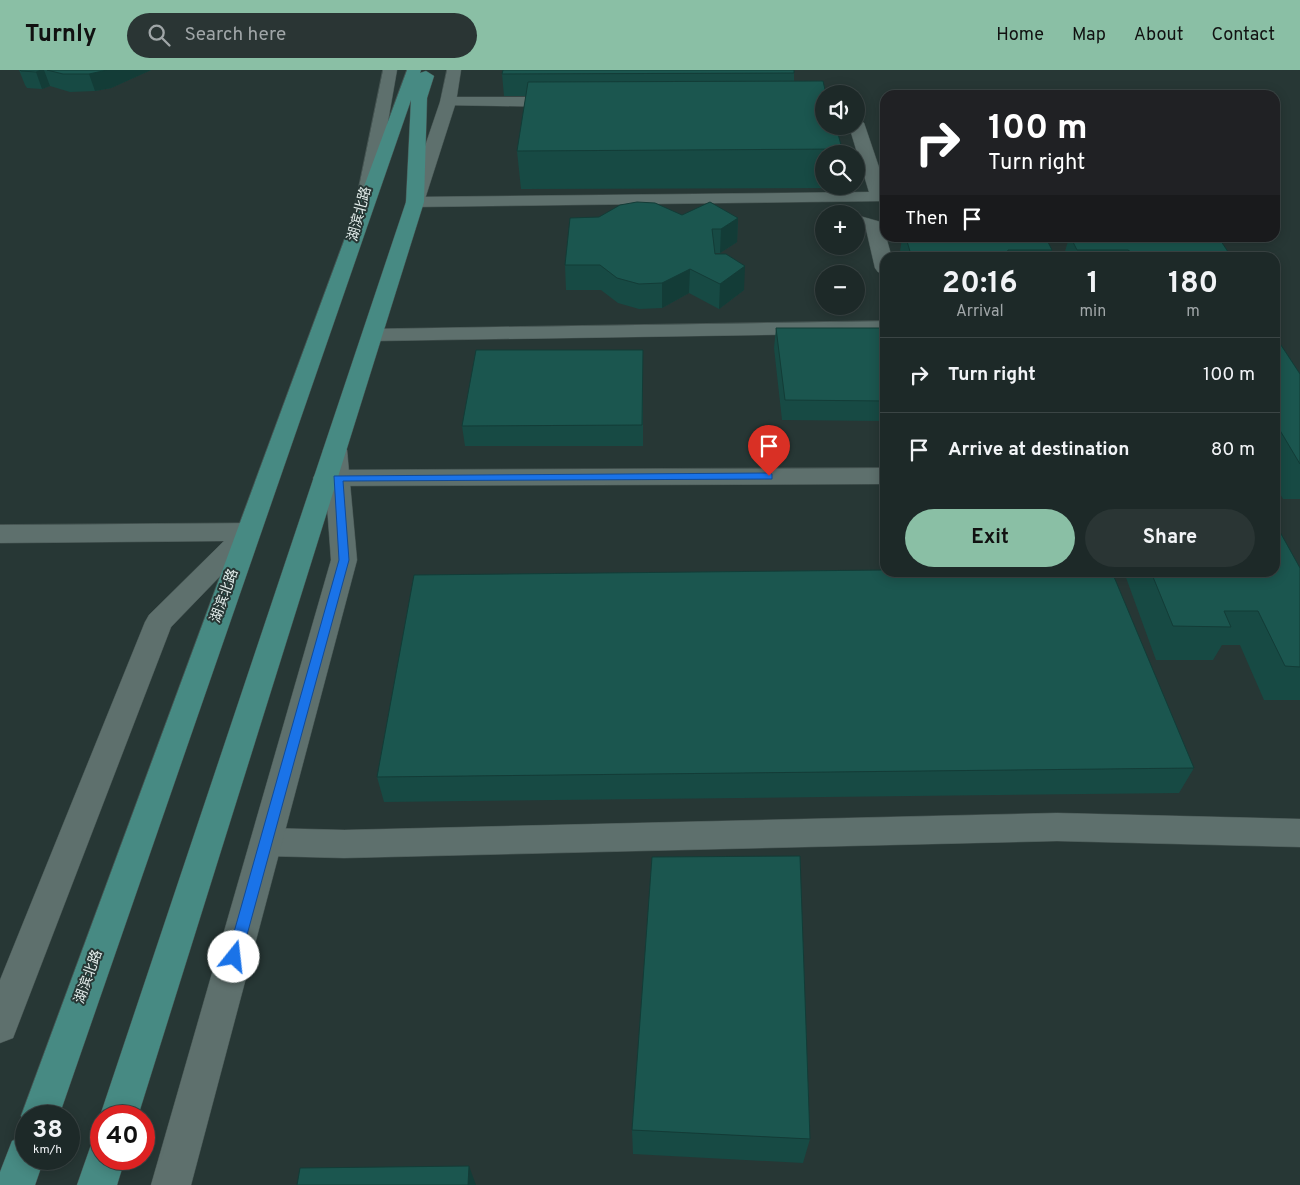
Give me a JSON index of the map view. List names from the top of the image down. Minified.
{"streets":{"main road":["湖滨北路"]},"page":{"header":"Turnly","search":"Search here","nav":["Home","Map","About","Contact"],"map_buttons":["+","−"],"turn":["100 m","Turn right"],"then":"Then","eta":["20:16","Arrival","1","min","180","m"],"list":[{"name":"Turn right","value":"100 m"},{"name":"Arrive at destination","value":"80 m"}],"buttons":["Exit","Share"],"speed":"38 km/h","limit":"40"}}
